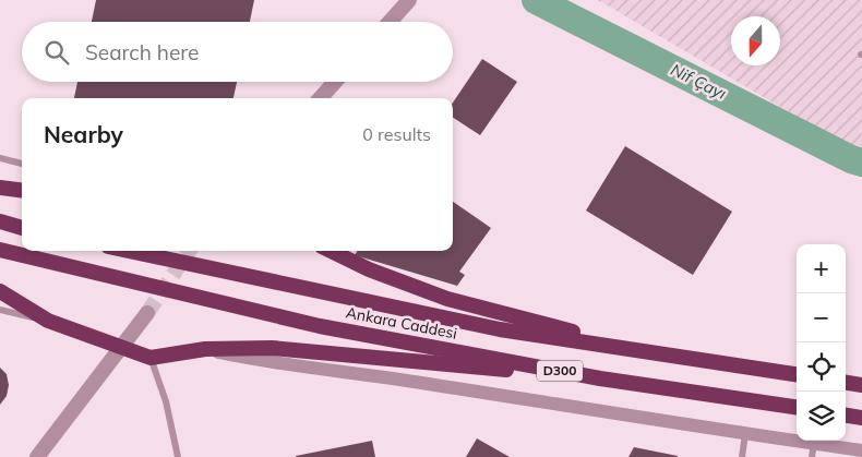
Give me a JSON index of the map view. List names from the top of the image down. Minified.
{"streets":{"highway":["Ankara Caddesi","D300"]},"water":["Nif Çayı"],"north":"bottom","page":{"search":"Search here","heading":["Nearby","0 results"],"map_buttons":["+","−"]}}
